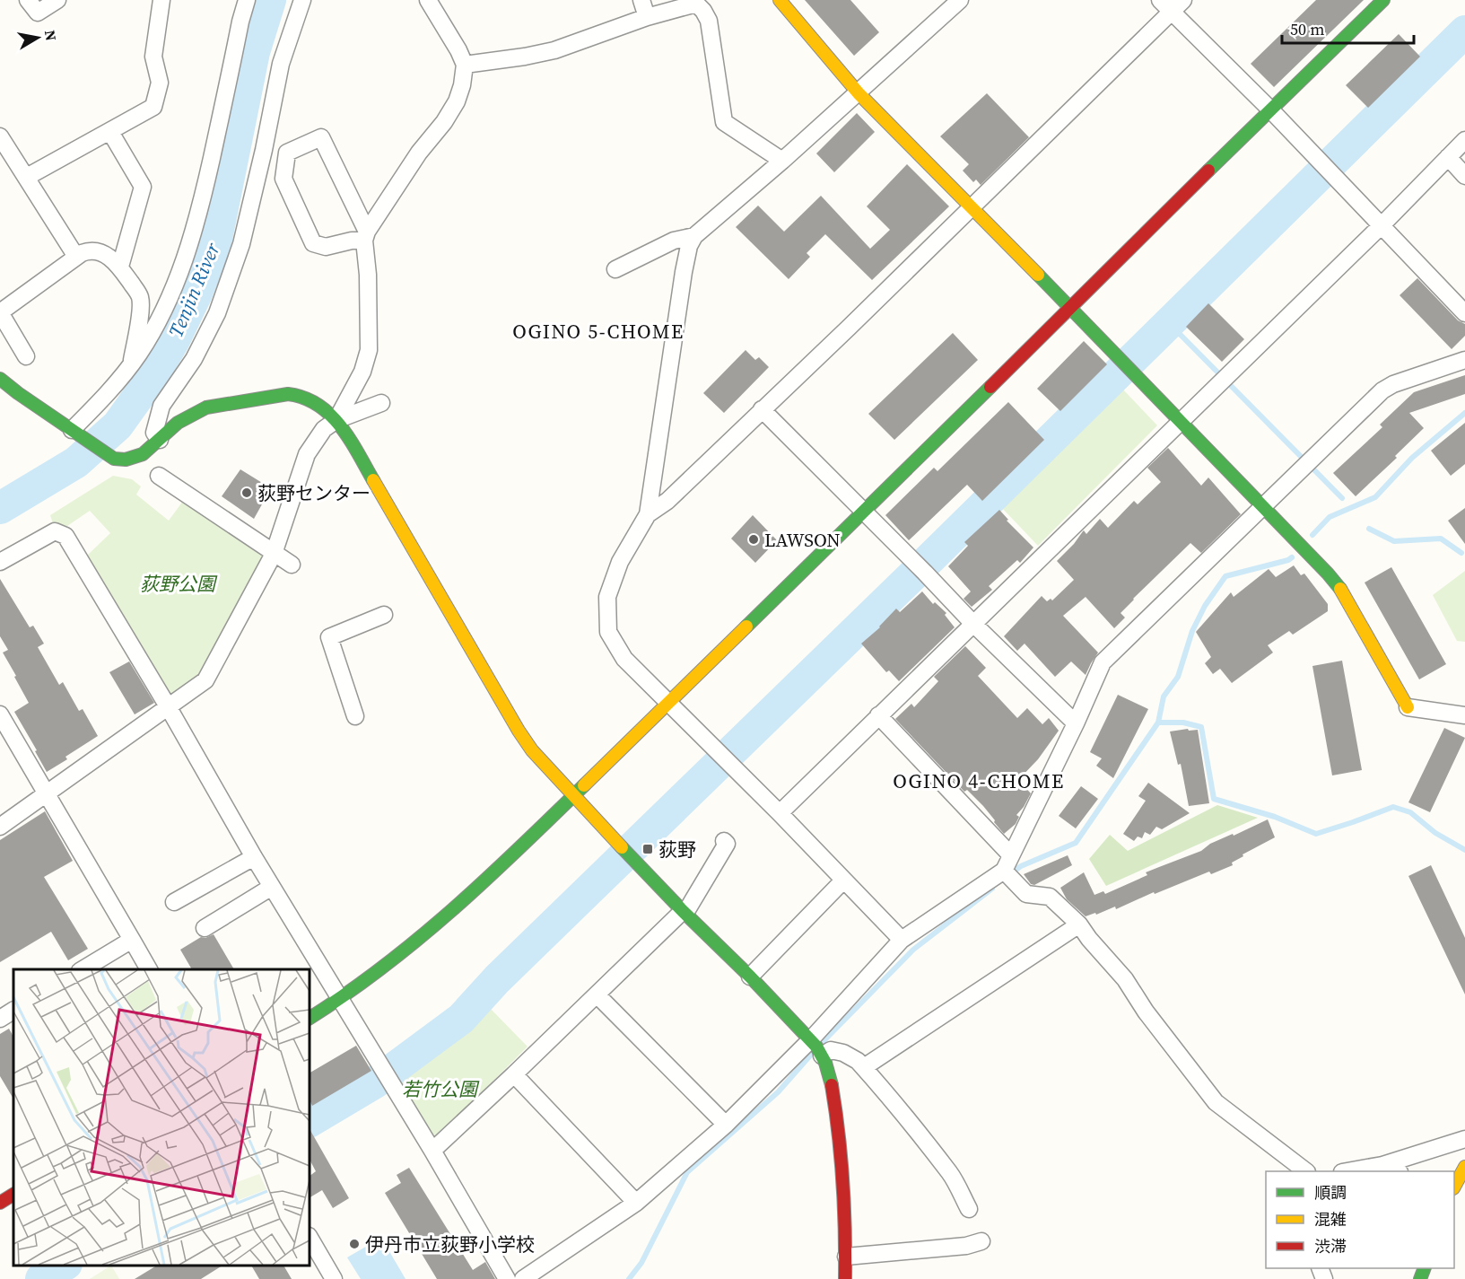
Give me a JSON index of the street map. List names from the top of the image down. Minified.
{"districts":["OGINO 5-CHOME","OGINO 4-CHOME"],"water":["Tenjin River"],"parks":["荻野公園","若竹公園"],"places":{"other":["荻野センター","LAWSON","伊丹市立荻野小学校"],"transit":["荻野"]},"legend":["順調","混雑","渋滞"],"scale_bar":"50 m","north":"right"}
